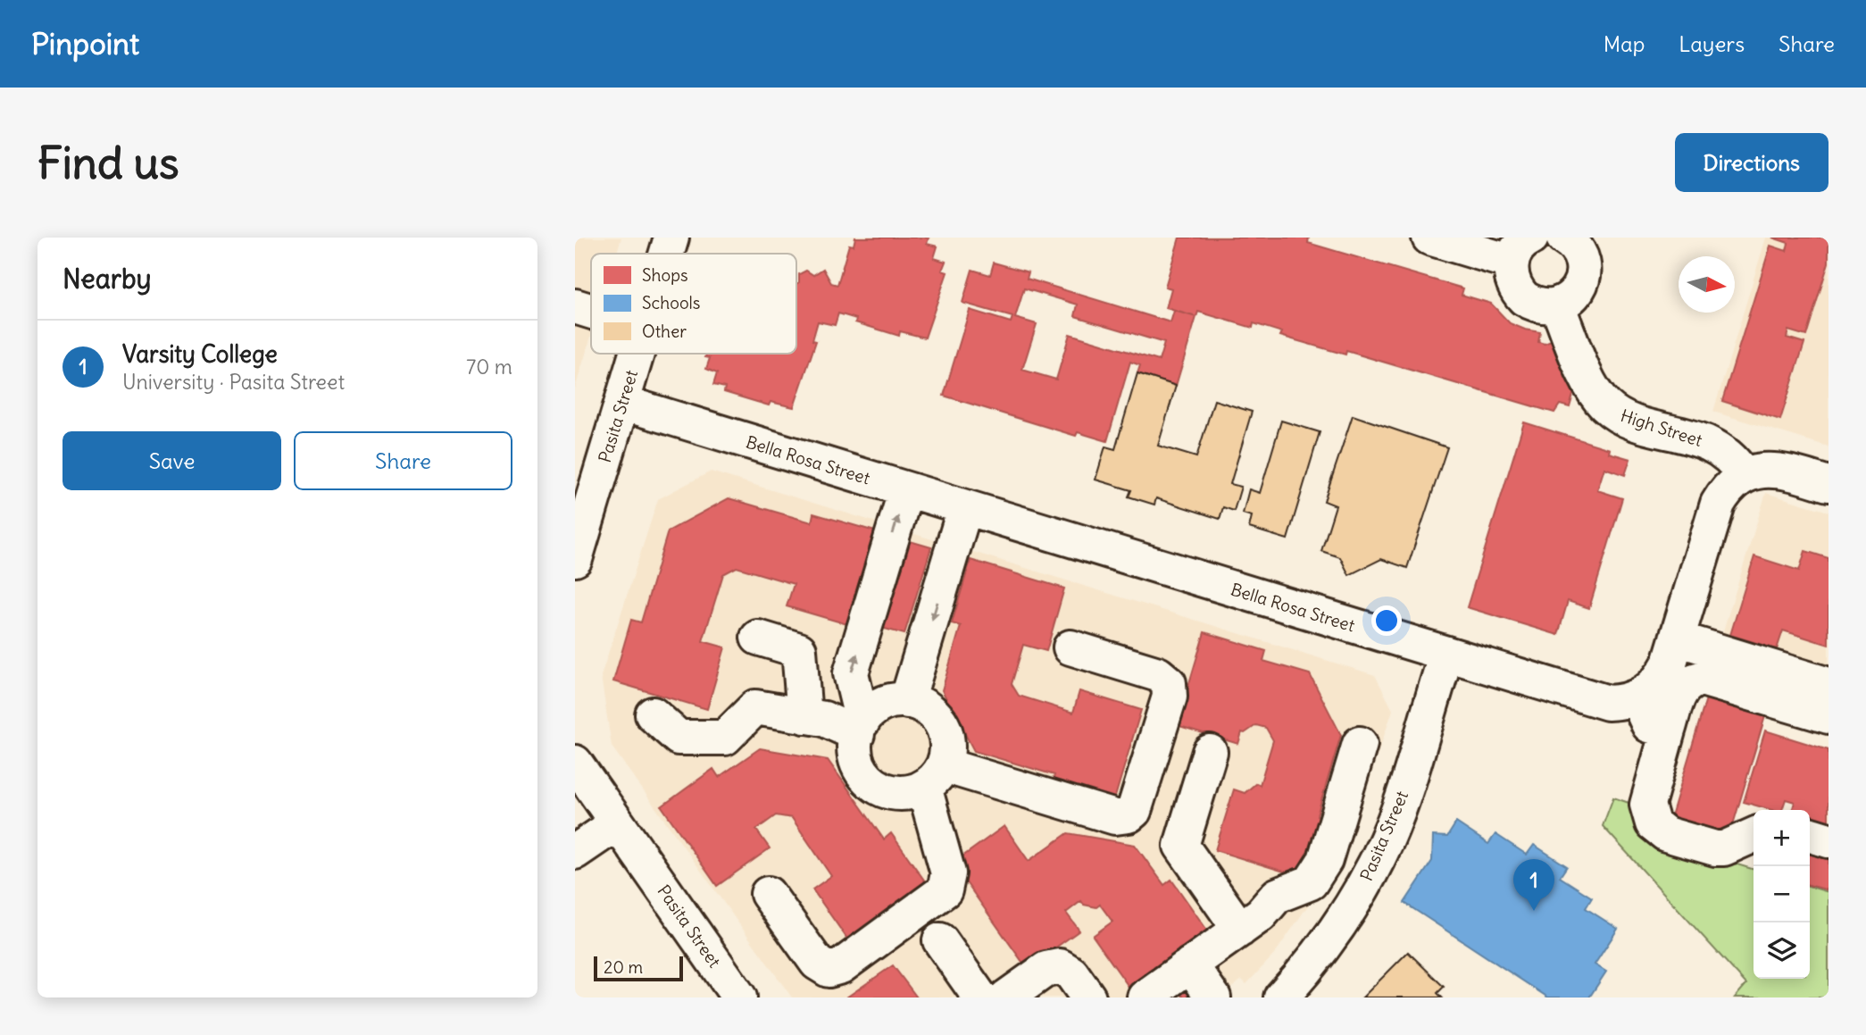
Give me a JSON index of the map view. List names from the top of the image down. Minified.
{"streets":{"street":["Pasita Street","High Street","Bella Rosa Street"]},"crossings":[["Pasita Street","Bella Rosa Street"]],"legend":["Shops","Schools","Other"],"scale_bar":"20 m","north":"right","page":{"header":"Pinpoint","nav":["Map","Layers","Share"],"buttons":["Directions",["Save","Share"]],"title":"Find us","heading":"Nearby","list":[{"mark":"1","name":"Varsity College","note":"University · Pasita Street","value":"70 m"}],"map_buttons":["+","−"],"pins":"1","scale":"20 m"}}
